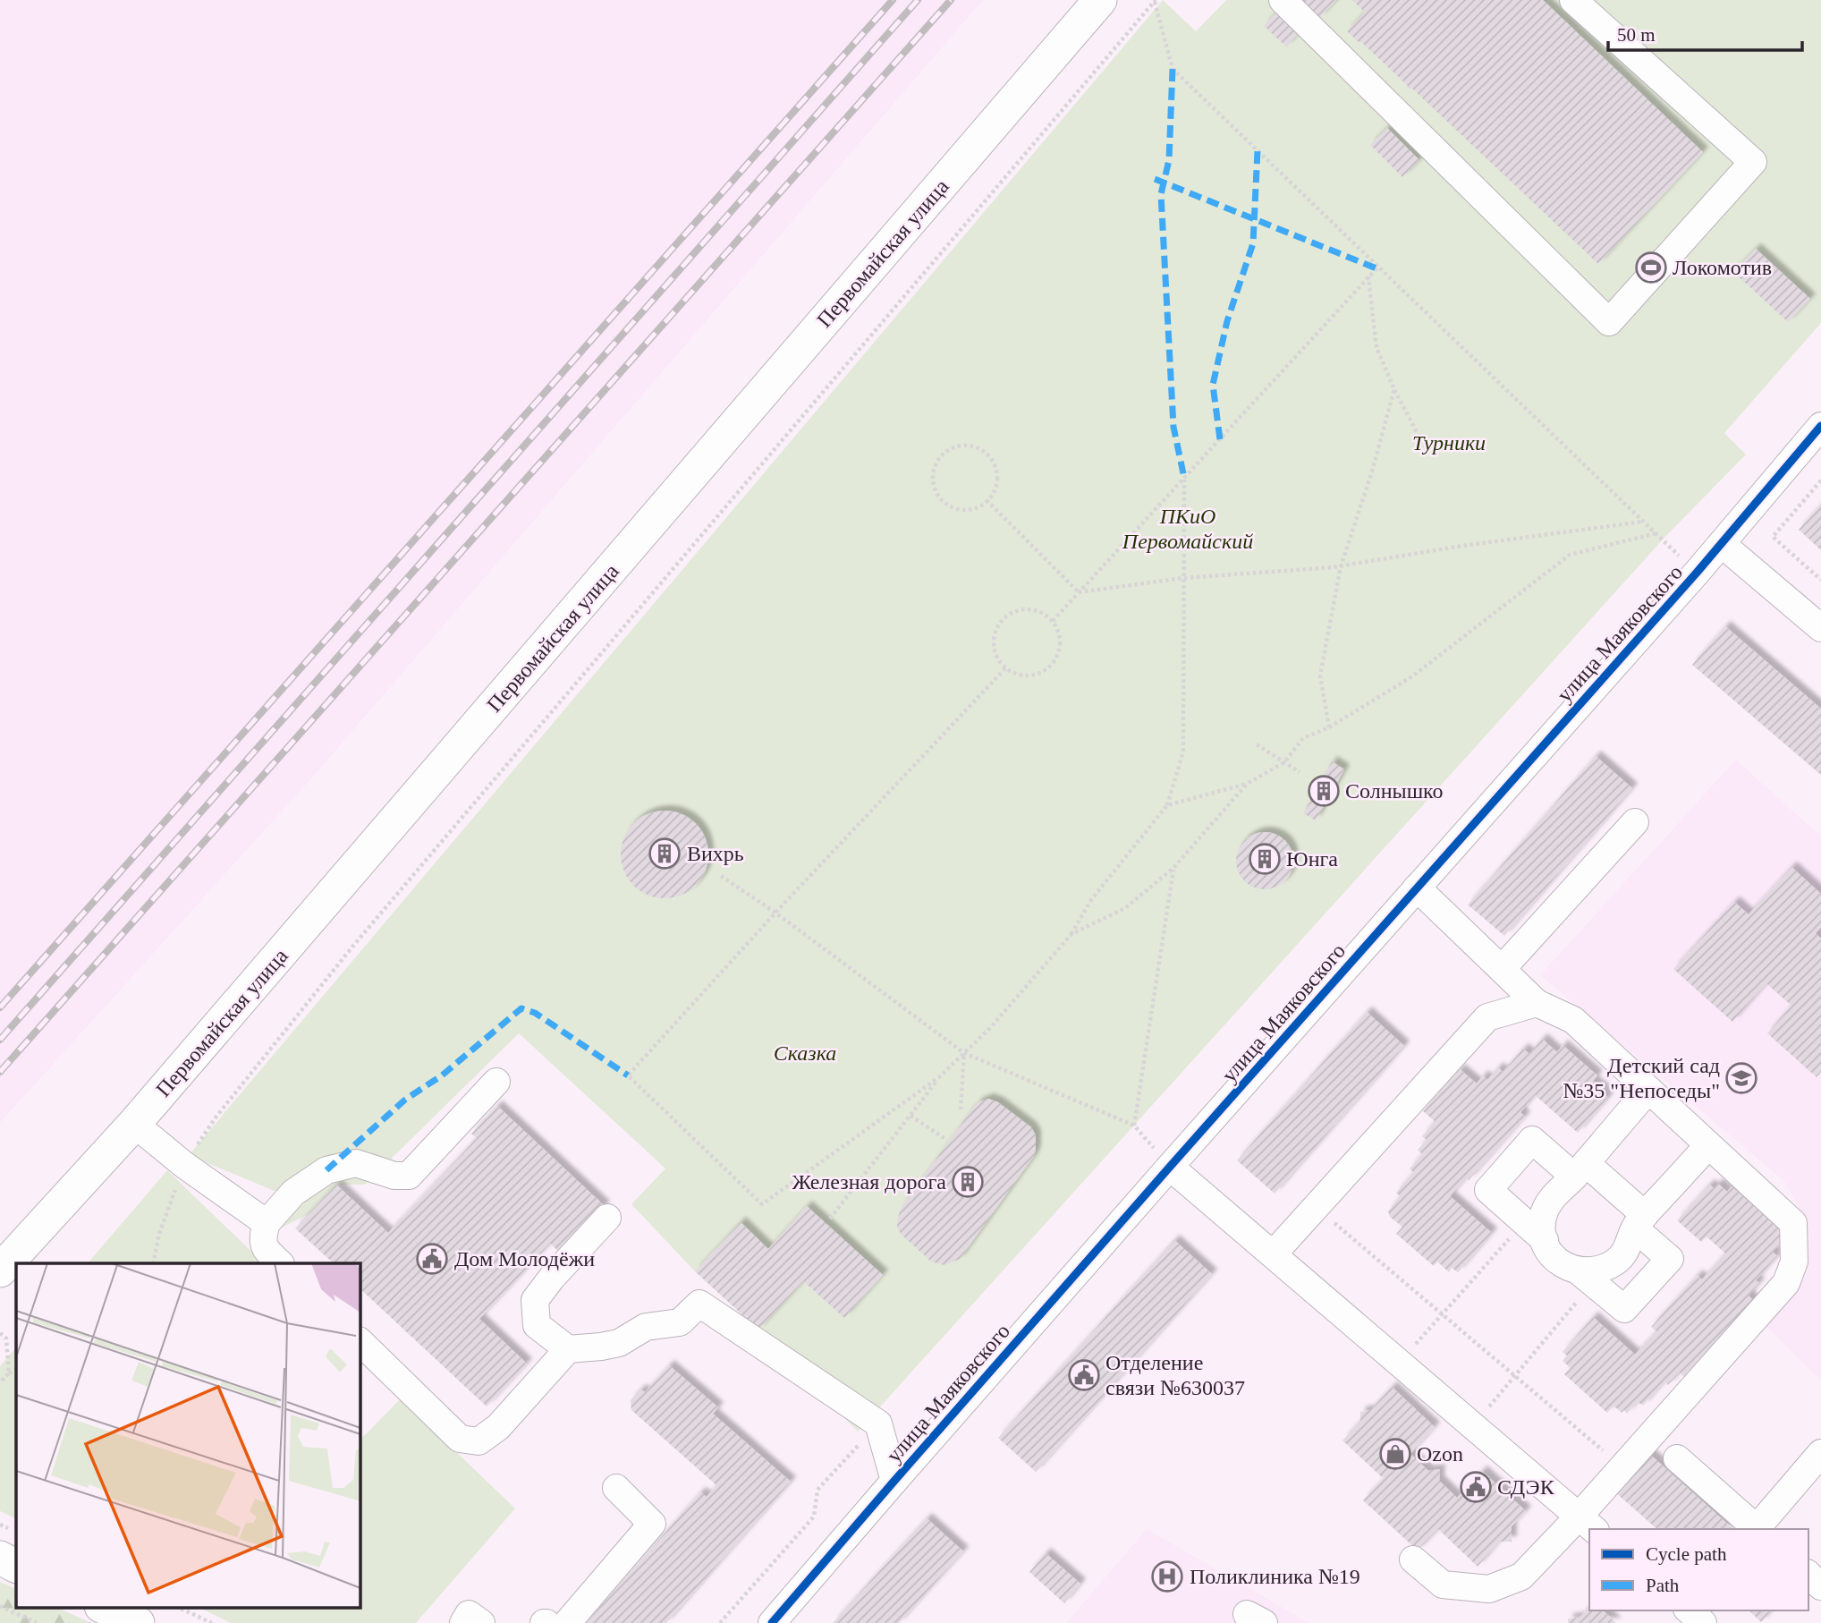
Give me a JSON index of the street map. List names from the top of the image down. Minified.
{"streets":{"main road":["Первомайская улица"],"street":["улица Маяковского"]},"parks":["Турники","ПКиО Первомайский","Сказка"],"places":{"sports":["Локомотив"],"building":["Солнышко","Вихрь","Юнга","Железная дорога"],"school or university":["Детский сад №35 \"Непоседы\""],"public building":["Дом Молодёжи","Отделение связи №630037","СДЭК"],"shop":["Ozon"],"hospital":["Поликлиника №19"]},"legend":["Cycle path","Path"],"scale_bar":"50 m"}
